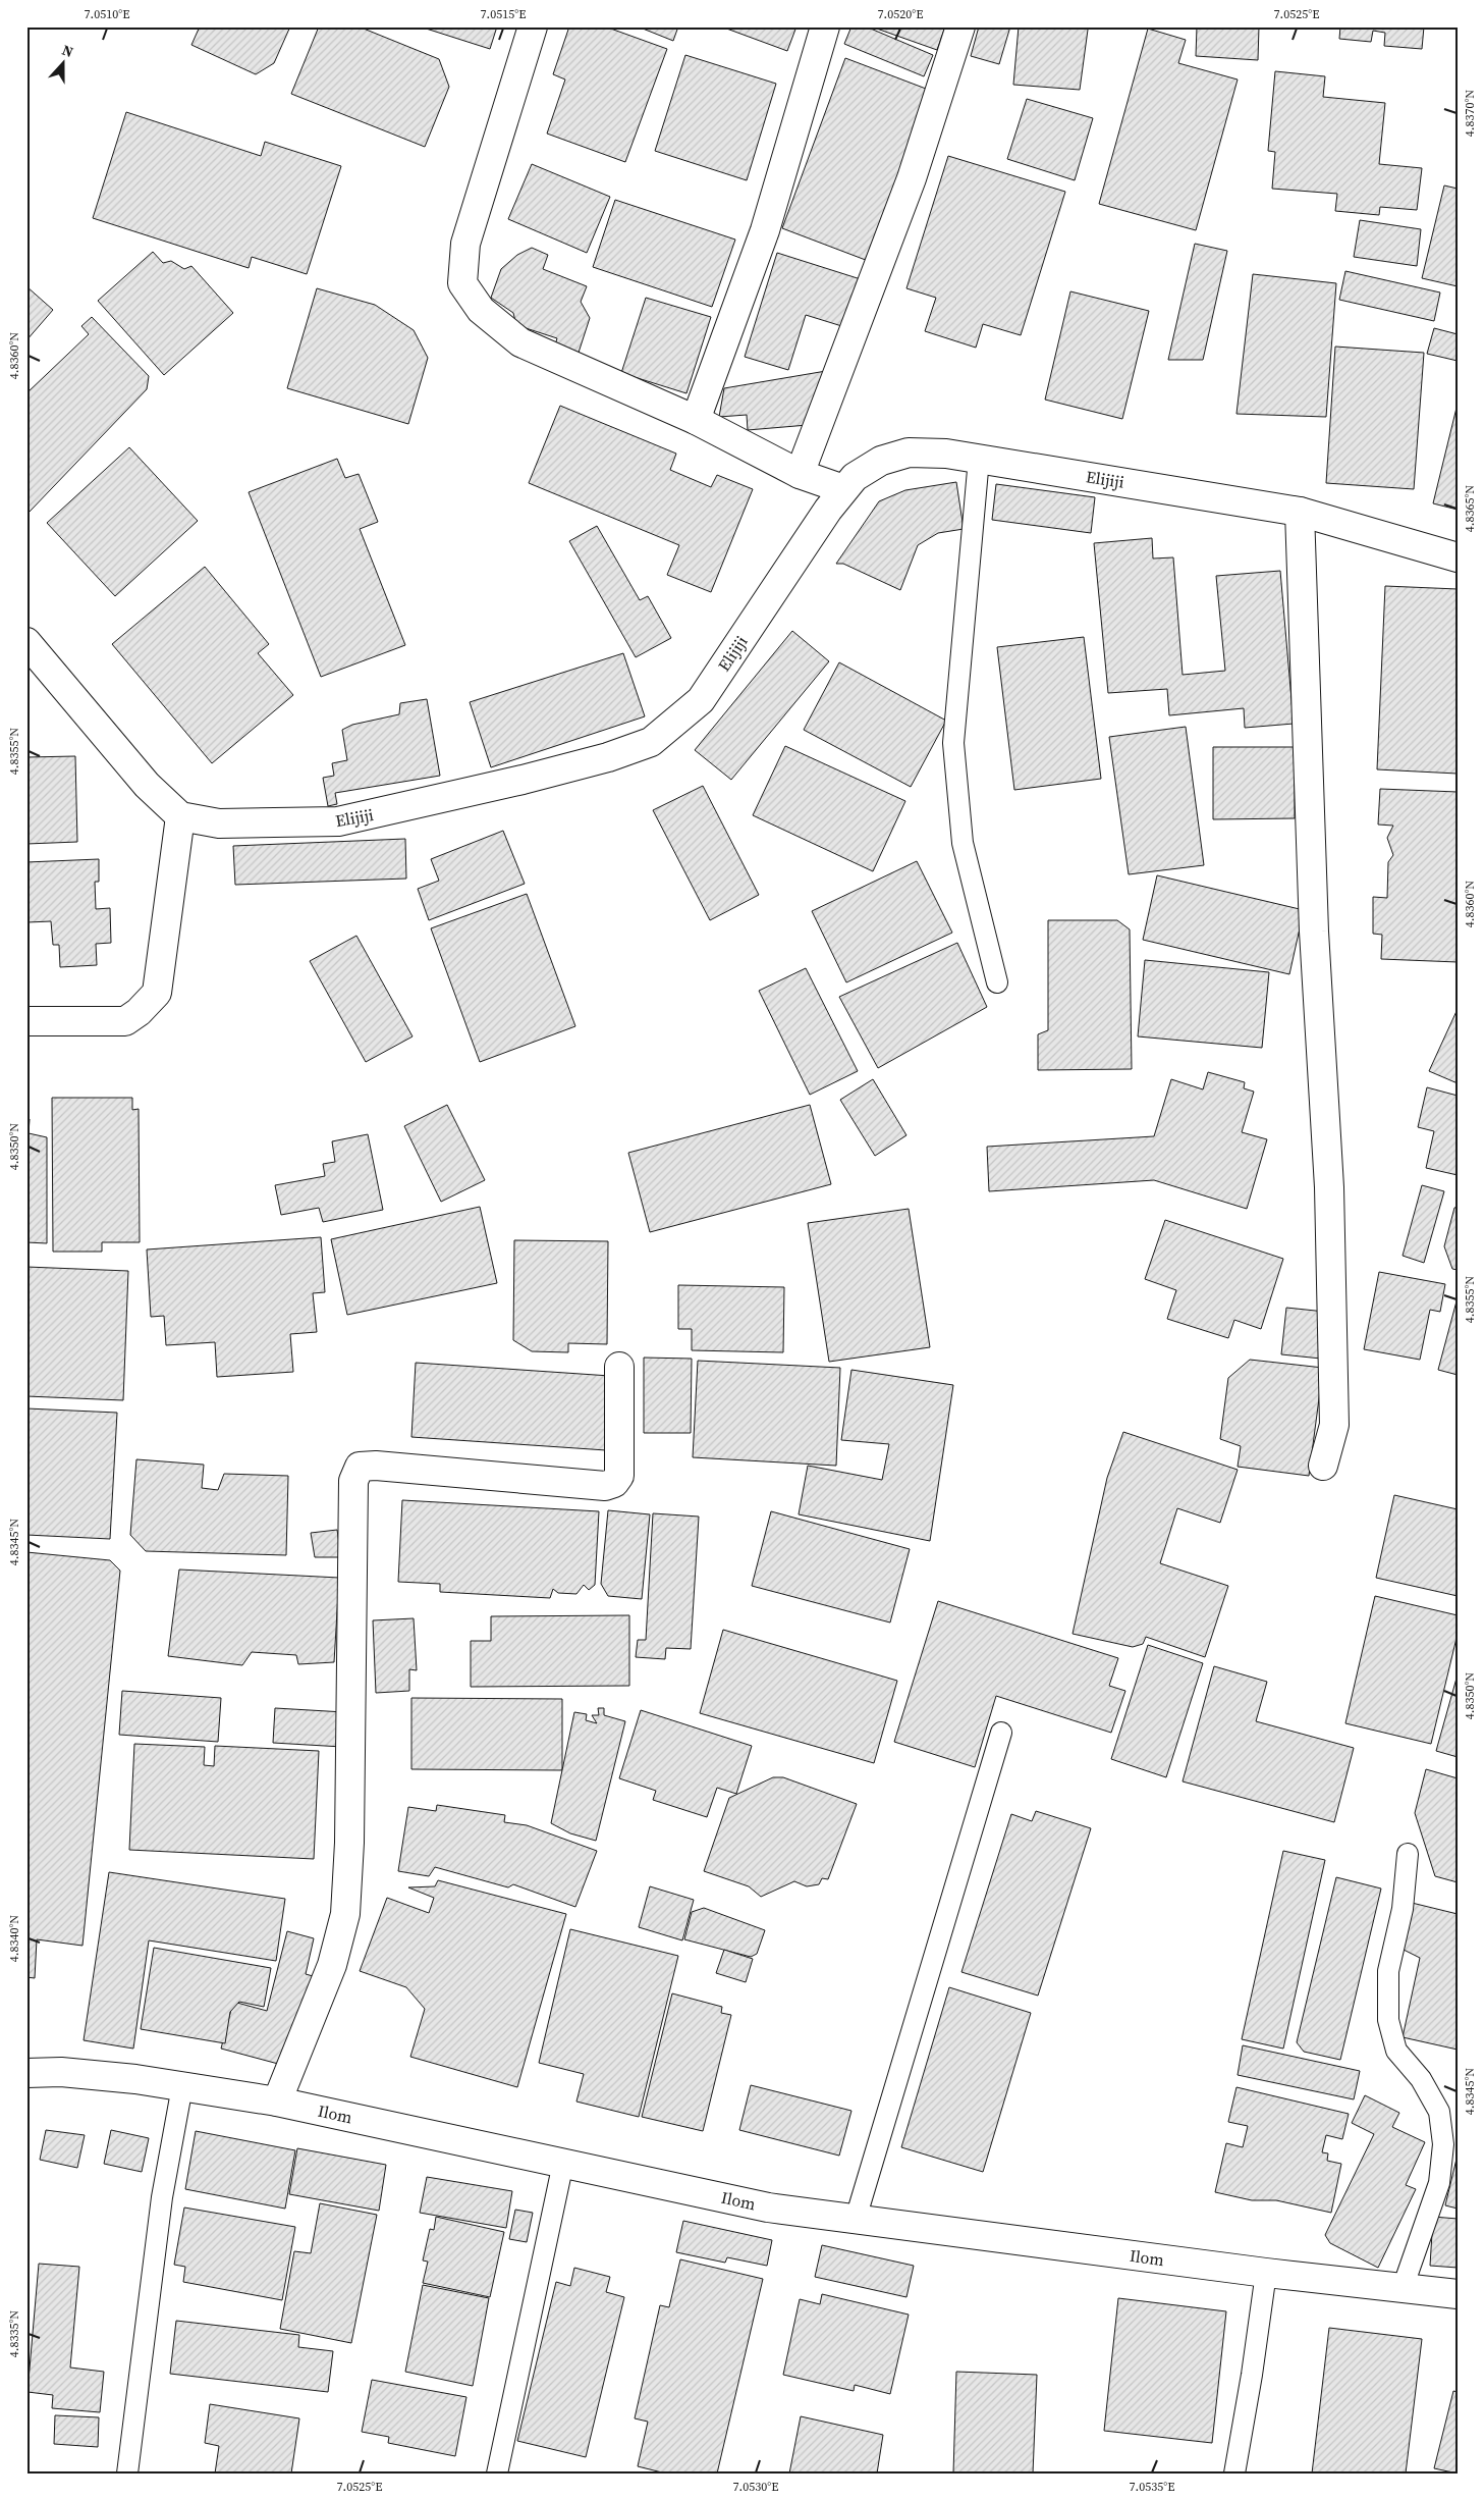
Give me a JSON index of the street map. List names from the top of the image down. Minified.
{"streets":{"street":["Elijiji","Ilom"]},"north":"top","coordinates":["7.0510°E","7.0515°E","7.0520°E","7.0525°E","4.8370°N","4.8360°N","4.8365°N","4.8355°N","4.8350°N","4.8345°N","4.8340°N","4.8335°N","7.0530°E","7.0535°E"]}
